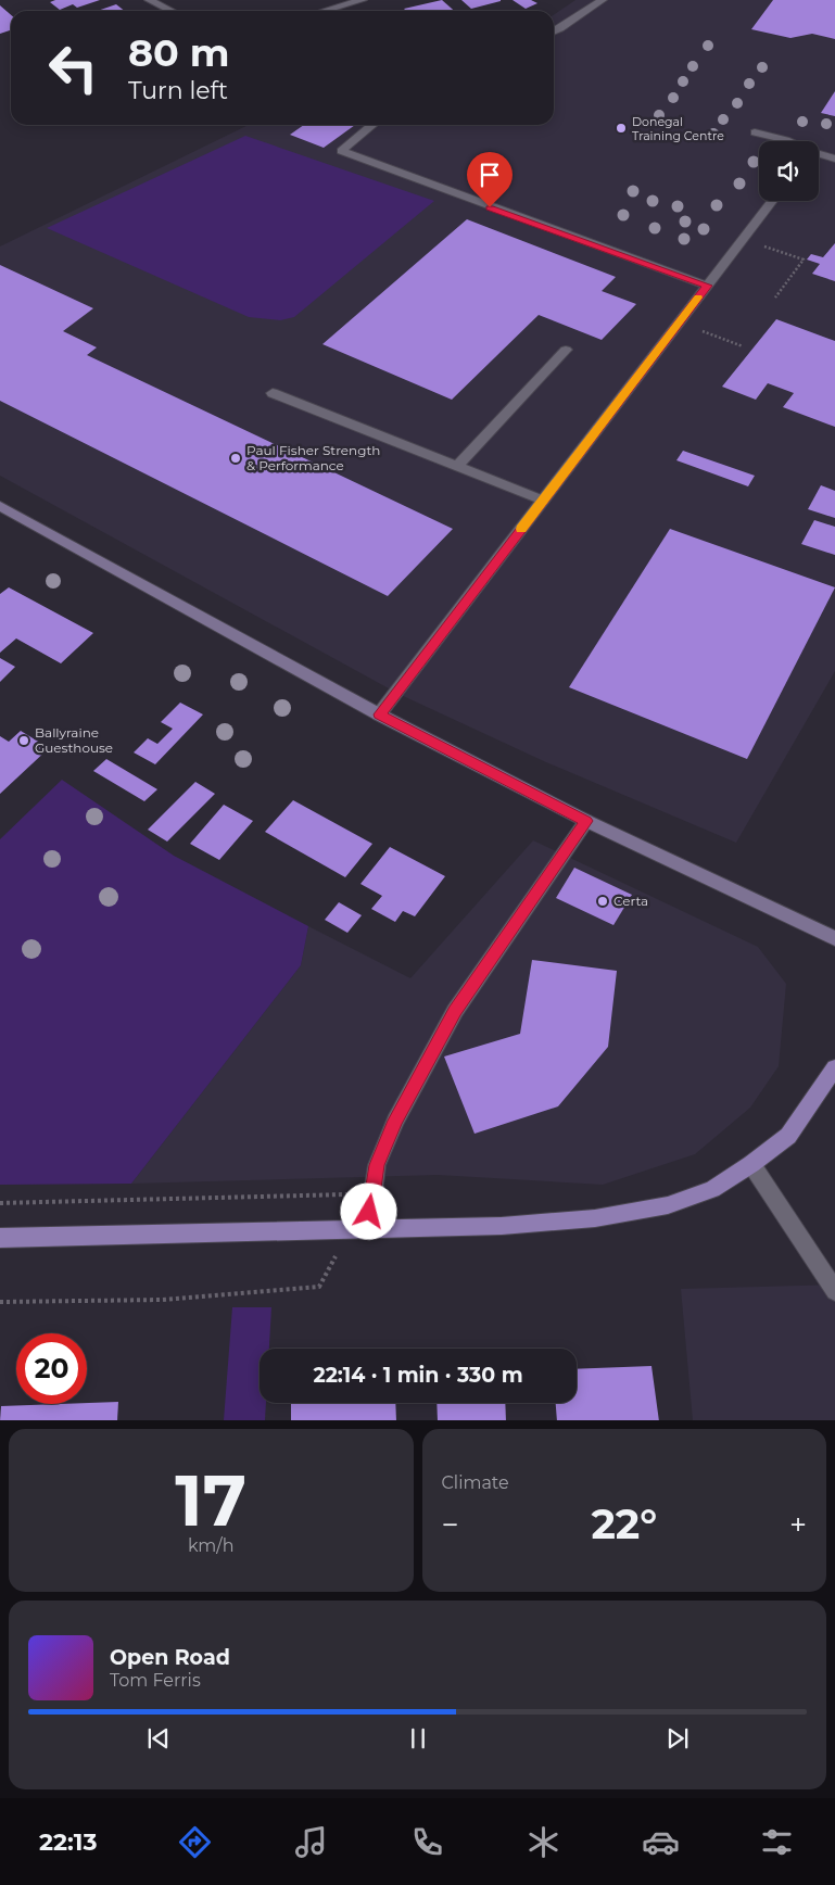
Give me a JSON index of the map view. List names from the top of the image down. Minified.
{"places":["Donegal Training Centre","Paul Fisher Strength & Performance","Ballyraine Guesthouse","Certa"],"page":{"turn":["80 m","Turn left"],"limit":"20","trip":"22:14 · 1 min · 330 m","tile":[["17","km/h"],"Climate"],"heat":["−","22°","+"],"song":["Open Road","Tom Ferris"],"tabs":"22:13"}}
